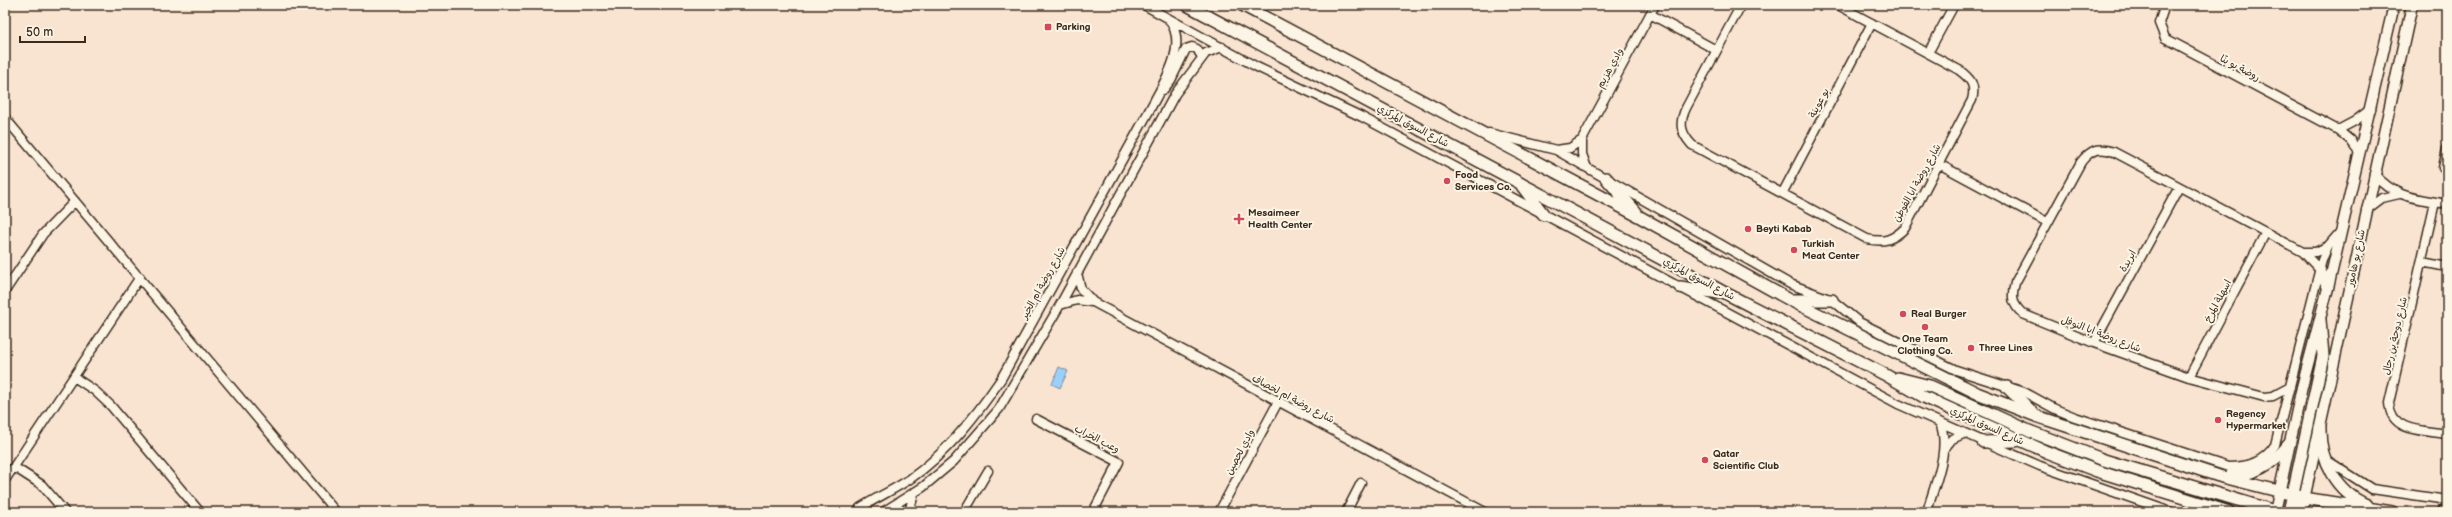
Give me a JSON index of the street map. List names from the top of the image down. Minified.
{"streets":{"main road":["شارع السوق المركزي"],"street":["وادي هزيم","روضة بو بنّا","بو عوينة","شارع روضة ابا الفوطن","شارع بو هامور","ابريدة","شارع روضة ام الخير","اسهلة المرخ","شارع روضة ابا النوفل","شارع دوحة بن رحال","شارع روضة ام لخصاف","وعب الخراب","وادي لحصين"]},"crossings":[["روضة بو بنّا","شارع بو هامور"],["بو عوينة","شارع روضة ابا الفوطن"],["شارع السوق المركزي","شارع روضة ام الخير"],["شارع بو هامور","شارع روضة ابا النوفل"],["ابريدة","شارع روضة ابا النوفل"],["اسهلة المرخ","شارع روضة ابا النوفل"],["شارع روضة ام لخصاف","وادي لحصين"]],"places":{"transit":["Parking"],"other":["Food Services Co.","Beyti Kabab","Turkish Meat Center","Real Burger","One Team Clothing Co.","Three Lines","Regency Hypermarket","Qatar Scientific Club"],"health":["Mesaimeer Health Center"]},"scale_bar":"50 m"}
